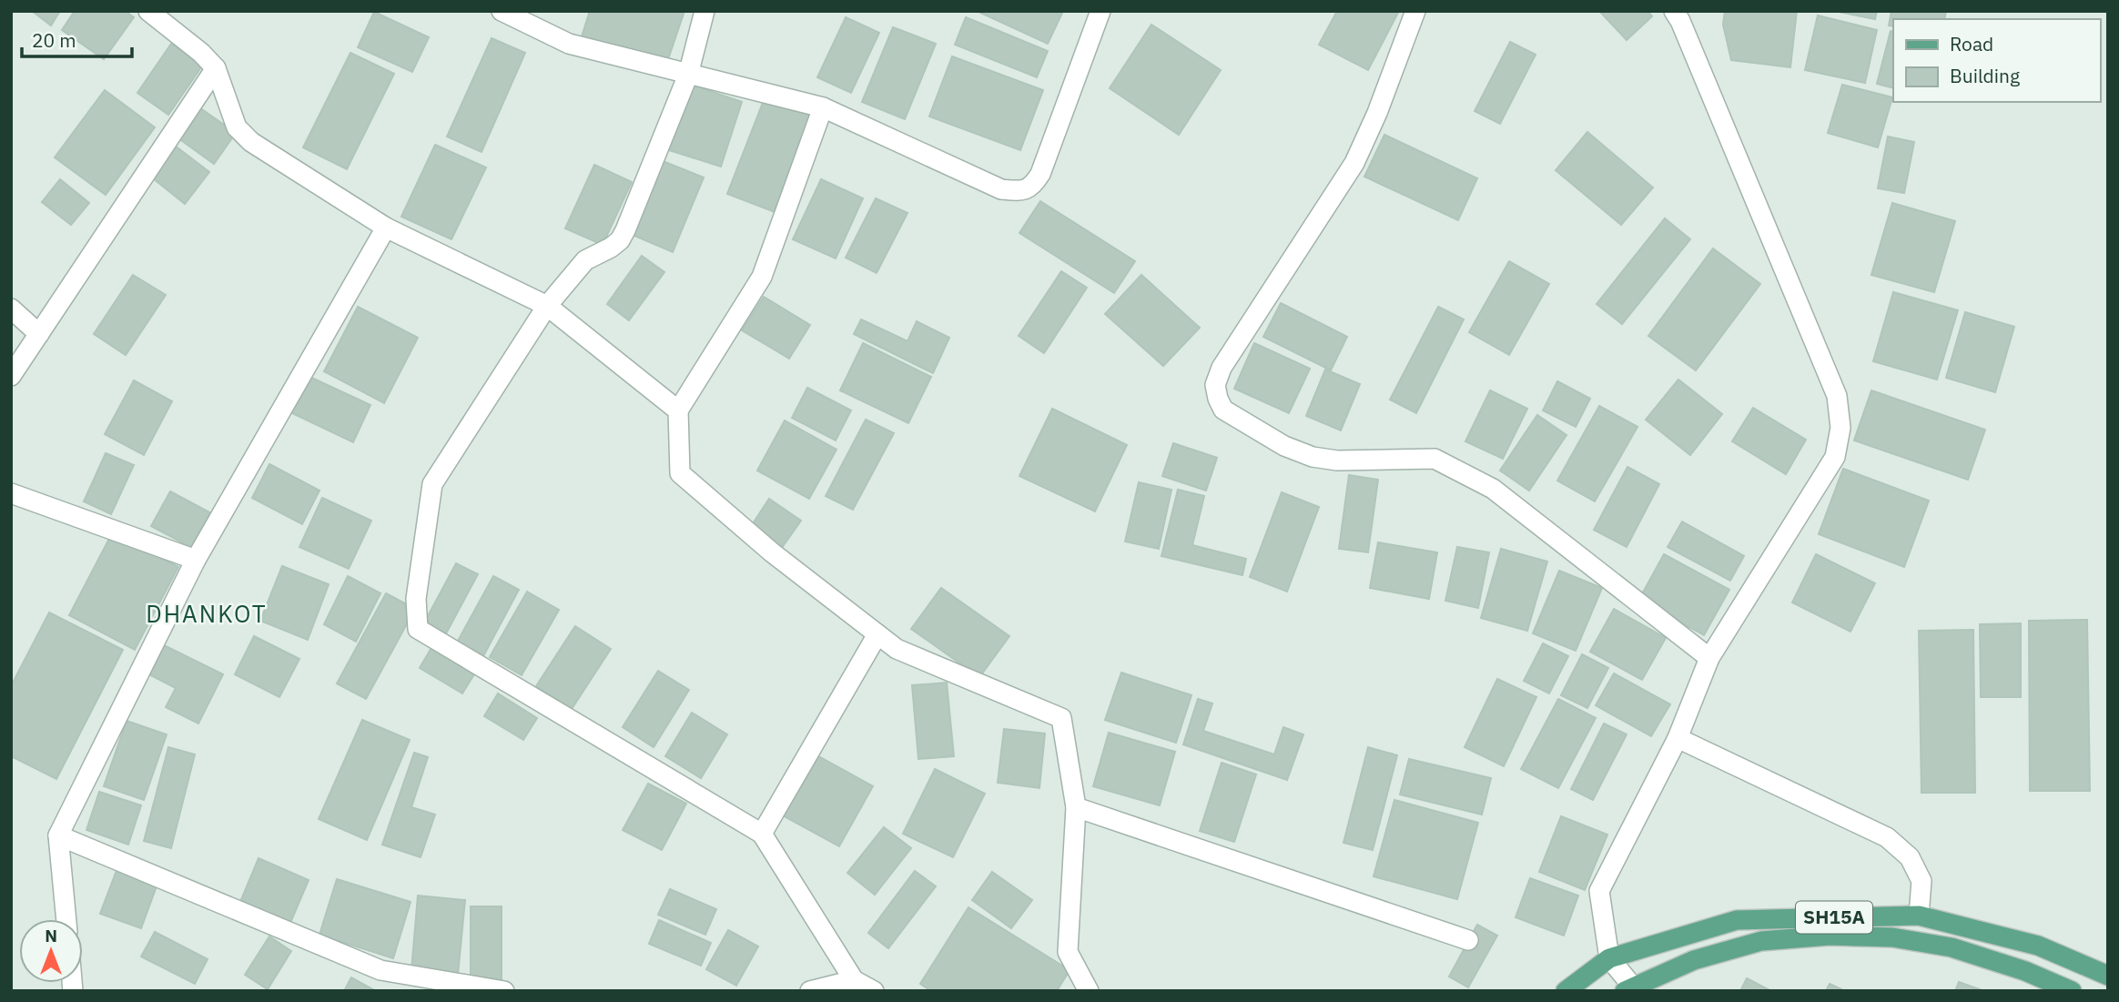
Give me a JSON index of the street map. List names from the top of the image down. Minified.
{"streets":{"main road":["SH15A"]},"districts":["DHANKOT"],"legend":["Road","Building"],"scale_bar":"20 m","north":"top"}
